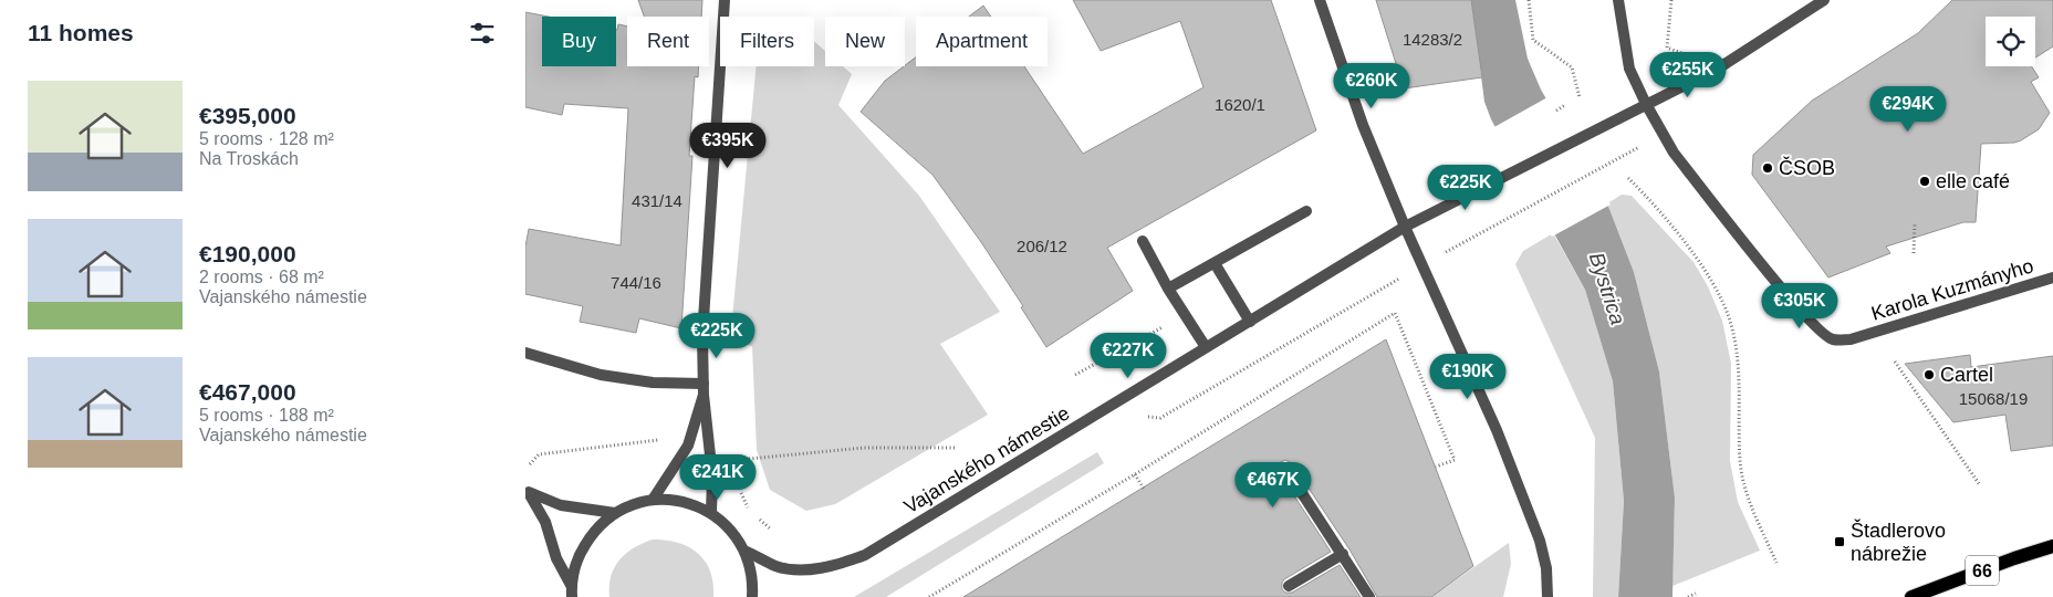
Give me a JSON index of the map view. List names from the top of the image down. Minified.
{"streets":{"main road":["66"],"street":["Karola Kuzmányho","Vajanského námestie"]},"crossings":[["Karola Kuzmányho","Vajanského námestie"]],"water":["Bystrica"],"places":{"other":["ČSOB","elle café","Cartel"],"transit":["Štadlerovo nábrežie"]},"house_numbers":["14283/2","1620/1","431/14","206/12","744/16","15068/19"],"page":{"heading":"11 homes","chip":["Buy","Rent","Filters","New","Apartment"],"price":["€255K","€260K","€294K","€395K","€225K","€305K","€225K","€227K","€190K","€241K","€467K"],"list":[{"name":"€395,000","note":"5 rooms · 128 m² · Na Troskách"},{"name":"€190,000","note":"2 rooms · 68 m² · Vajanského námestie"},{"name":"€467,000","note":"5 rooms · 188 m² · Vajanského námestie"}]}}
